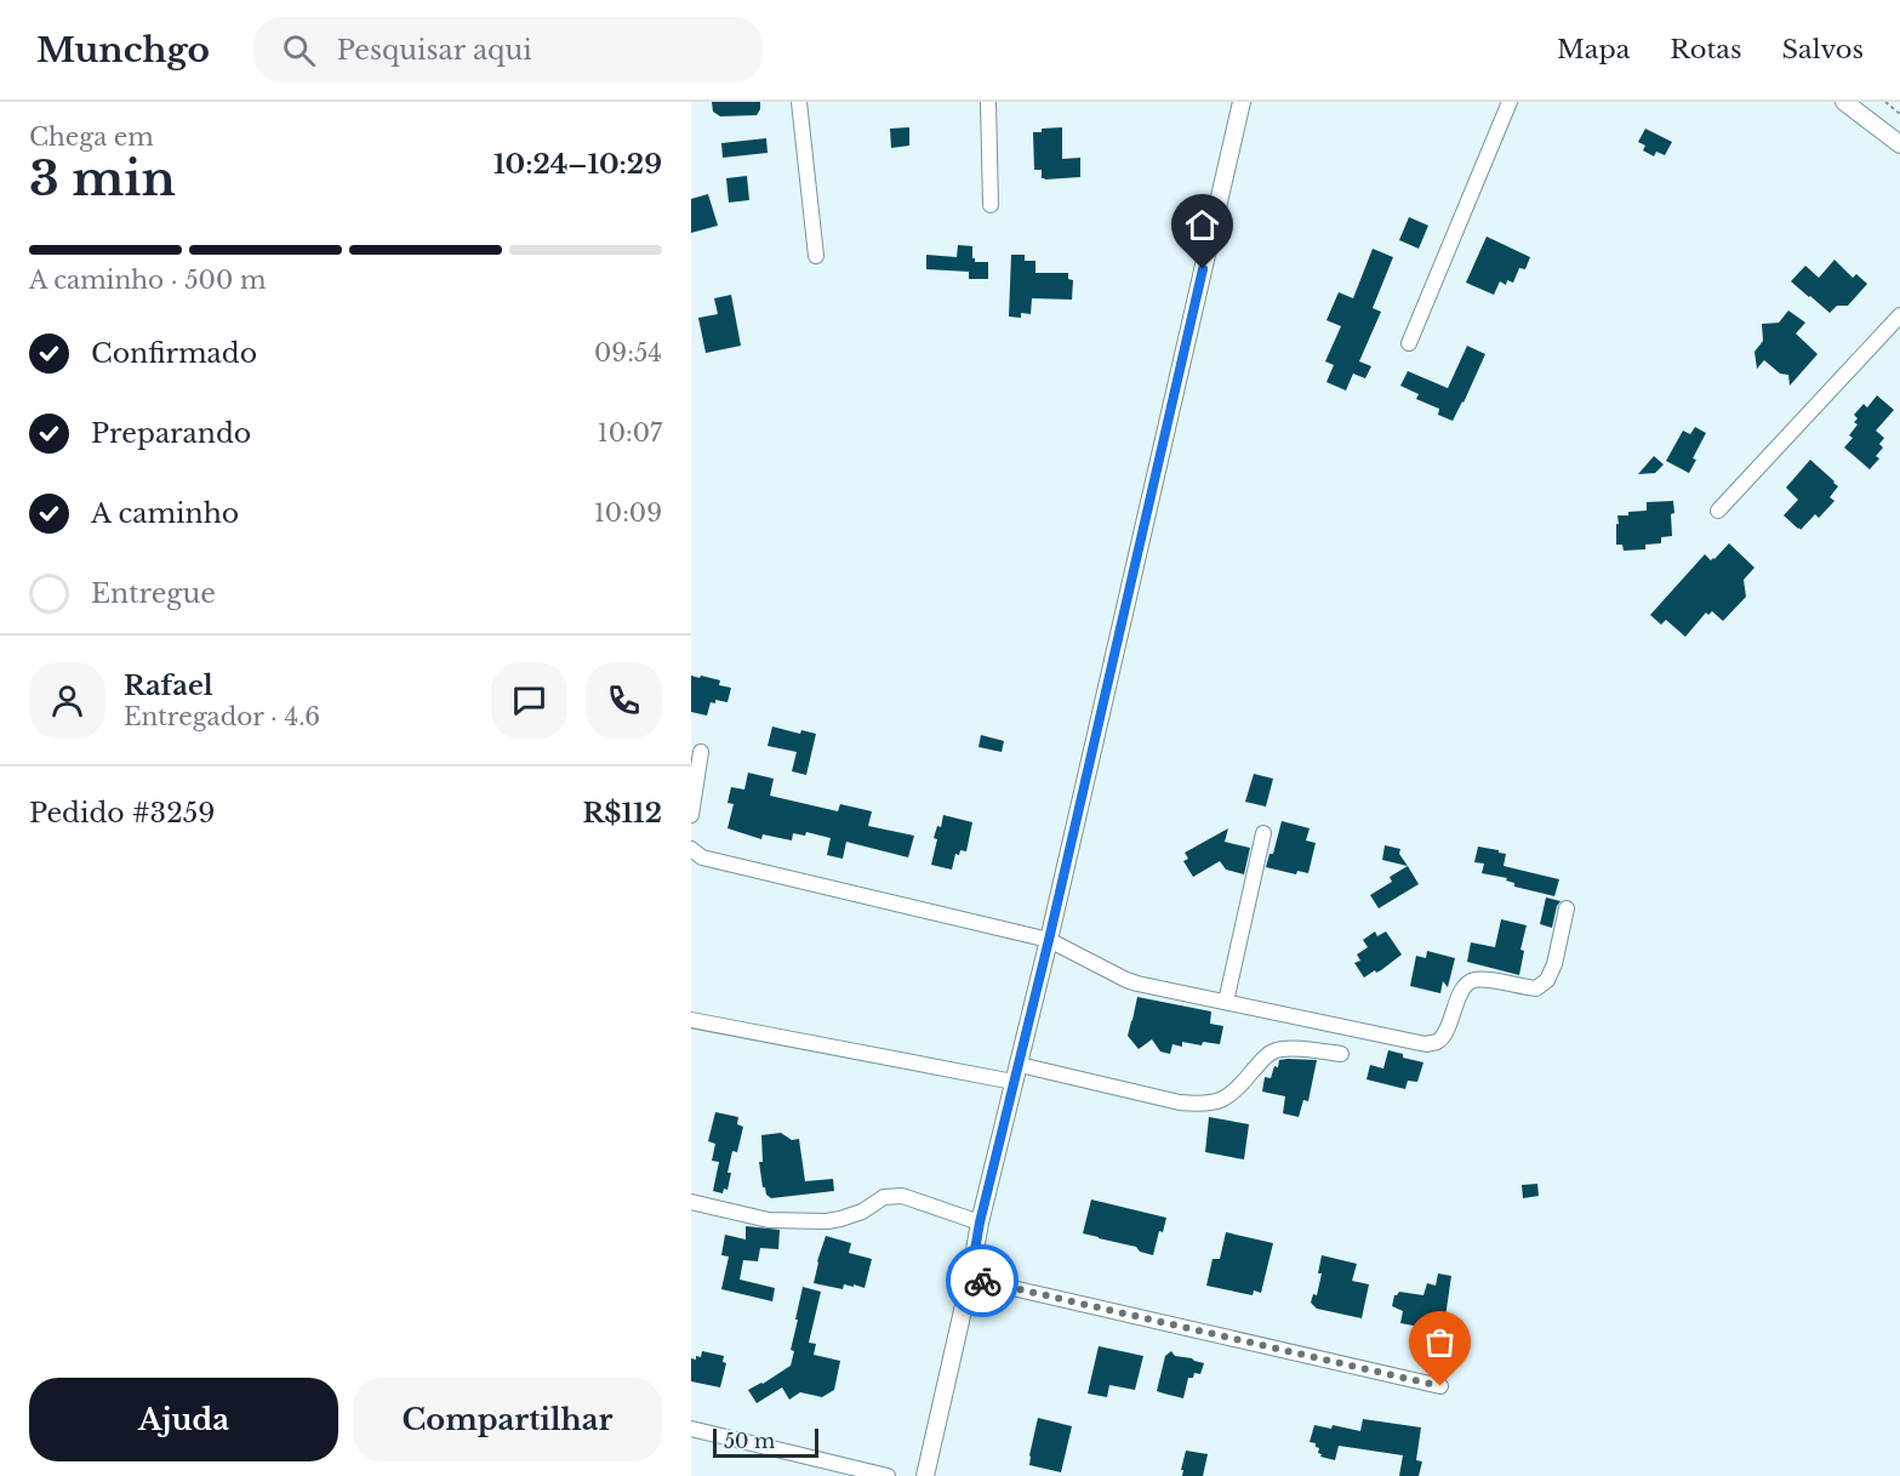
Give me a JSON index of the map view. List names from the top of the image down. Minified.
{"scale_bar":"50 m","page":{"header":"Munchgo","search":"Pesquisar aqui","nav":["Mapa","Rotas","Salvos"],"heading":["3 min","Chega em","10:24–10:29"],"panel":["Rafael","Entregador · 4.6","Pedido #3259","R$112"],"bar":"A caminho · 500 m","list":[["Confirmado","09:54"],["Preparando","10:07"],["A caminho","10:09"],"Entregue"],"buttons":["Ajuda","Compartilhar"],"scale":"50 m"}}
